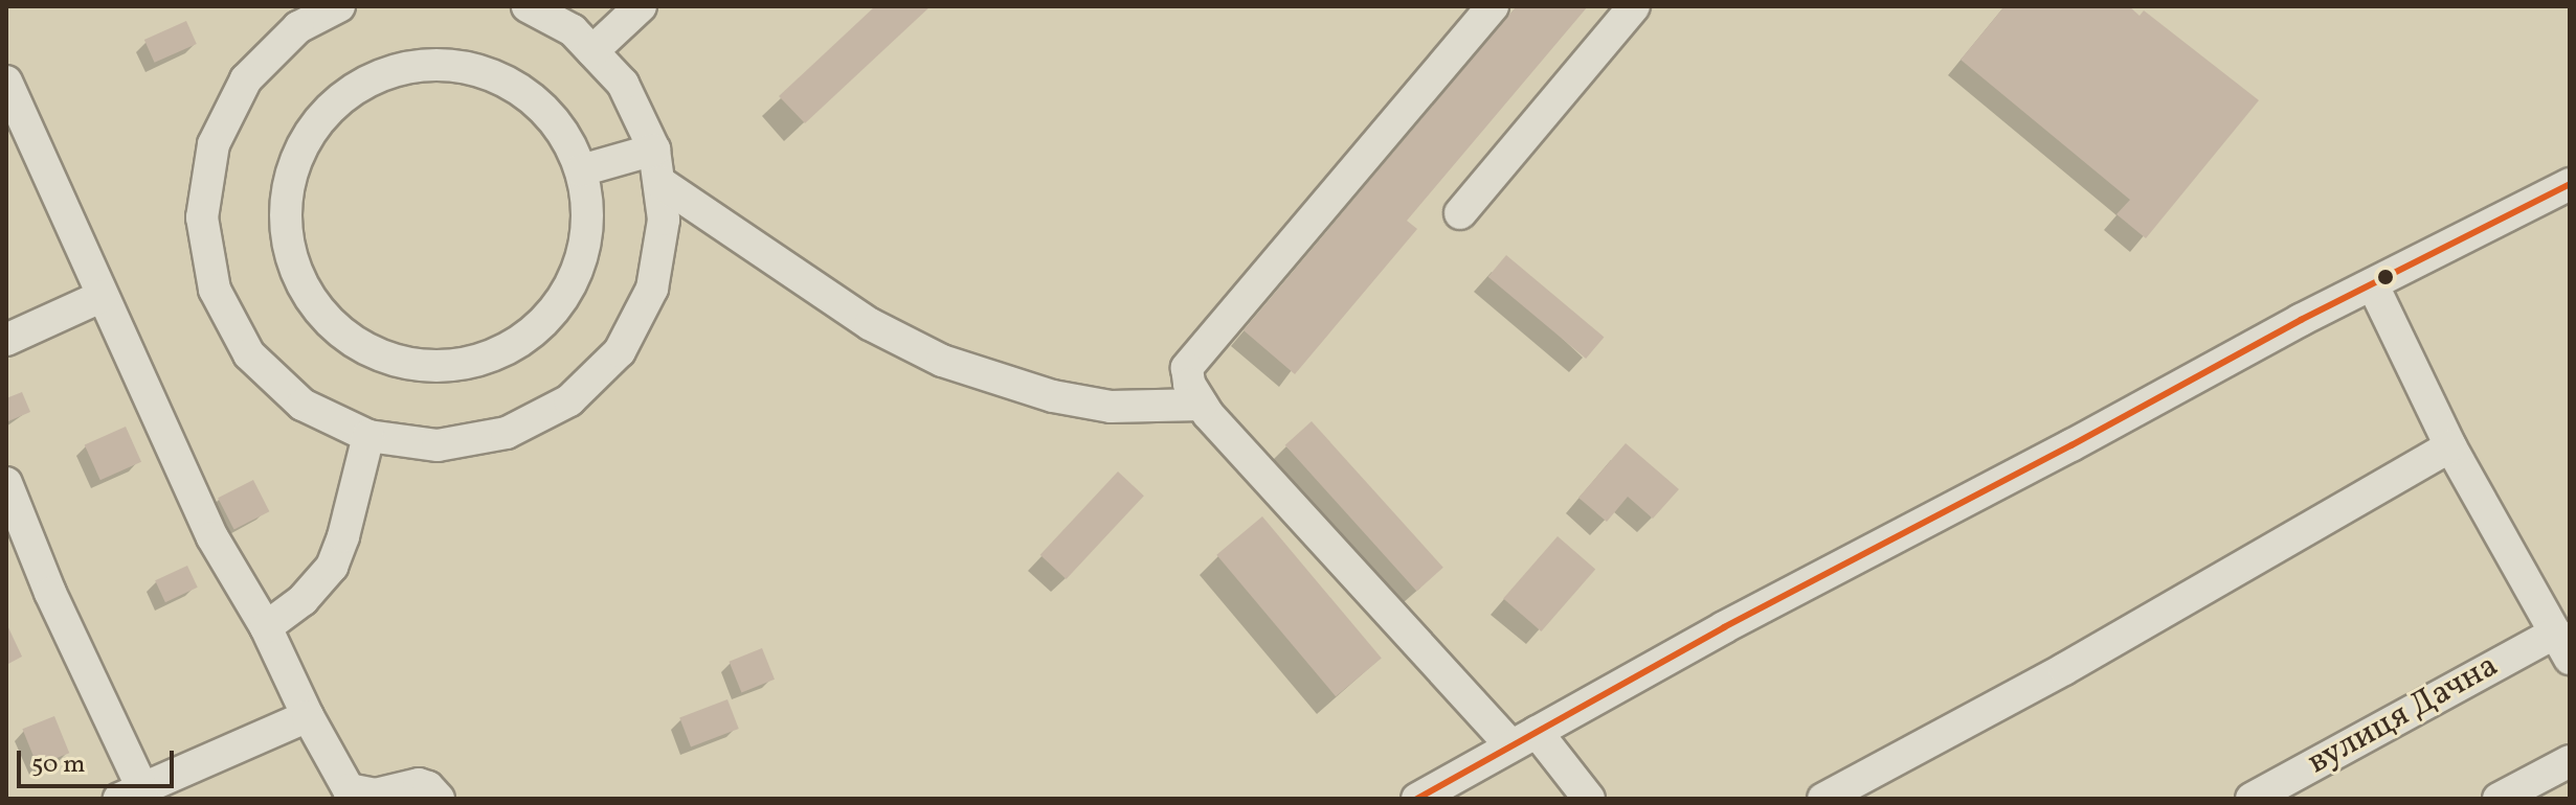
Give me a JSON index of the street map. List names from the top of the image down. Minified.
{"streets":{"street":["вулиця Дачна"]},"scale_bar":"50 m"}
